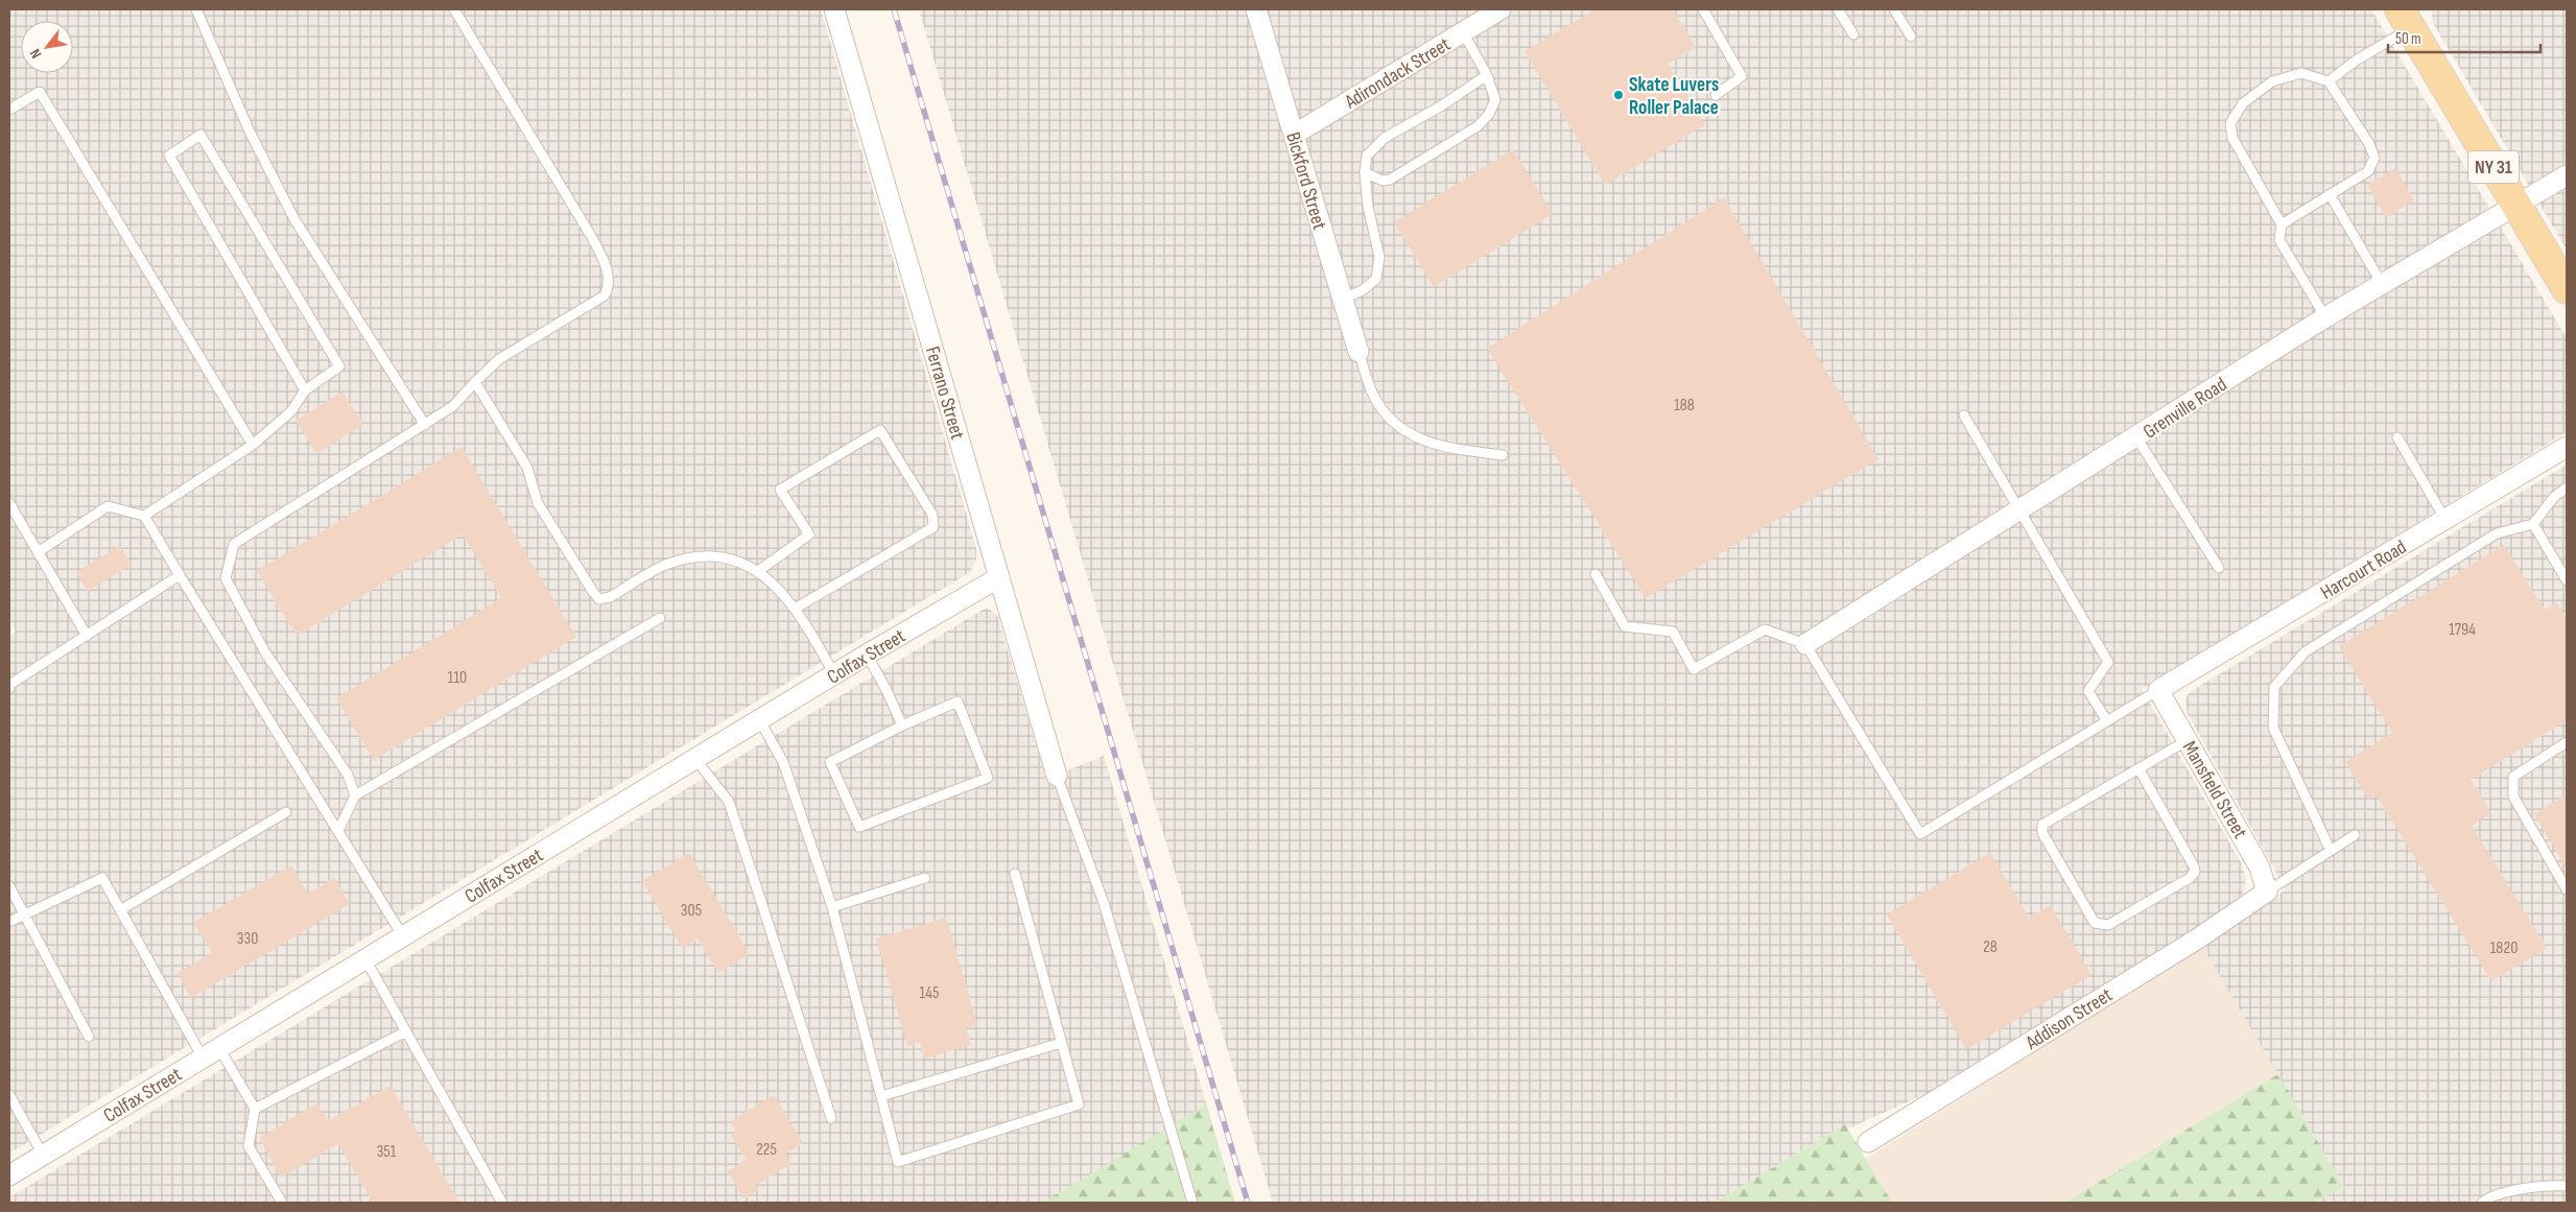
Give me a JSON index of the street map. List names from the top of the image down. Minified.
{"streets":{"main road":["NY 31"],"street":["Adirondack Street","Bickford Street","Ferrano Street","Grenville Road","Harcourt Road","Colfax Street","Mansfield Street","Addison Street"]},"crossings":[["Adirondack Street","Bickford Street"],["NY 31","Grenville Road"],["Ferrano Street","Colfax Street"],["Harcourt Road","Mansfield Street"],["Mansfield Street","Addison Street"]],"places":["Skate Luvers Roller Palace"],"house_numbers":["188","1794","110","305","330","28","1820","145","225","351"],"scale_bar":"50 m","north":"bottom left"}
